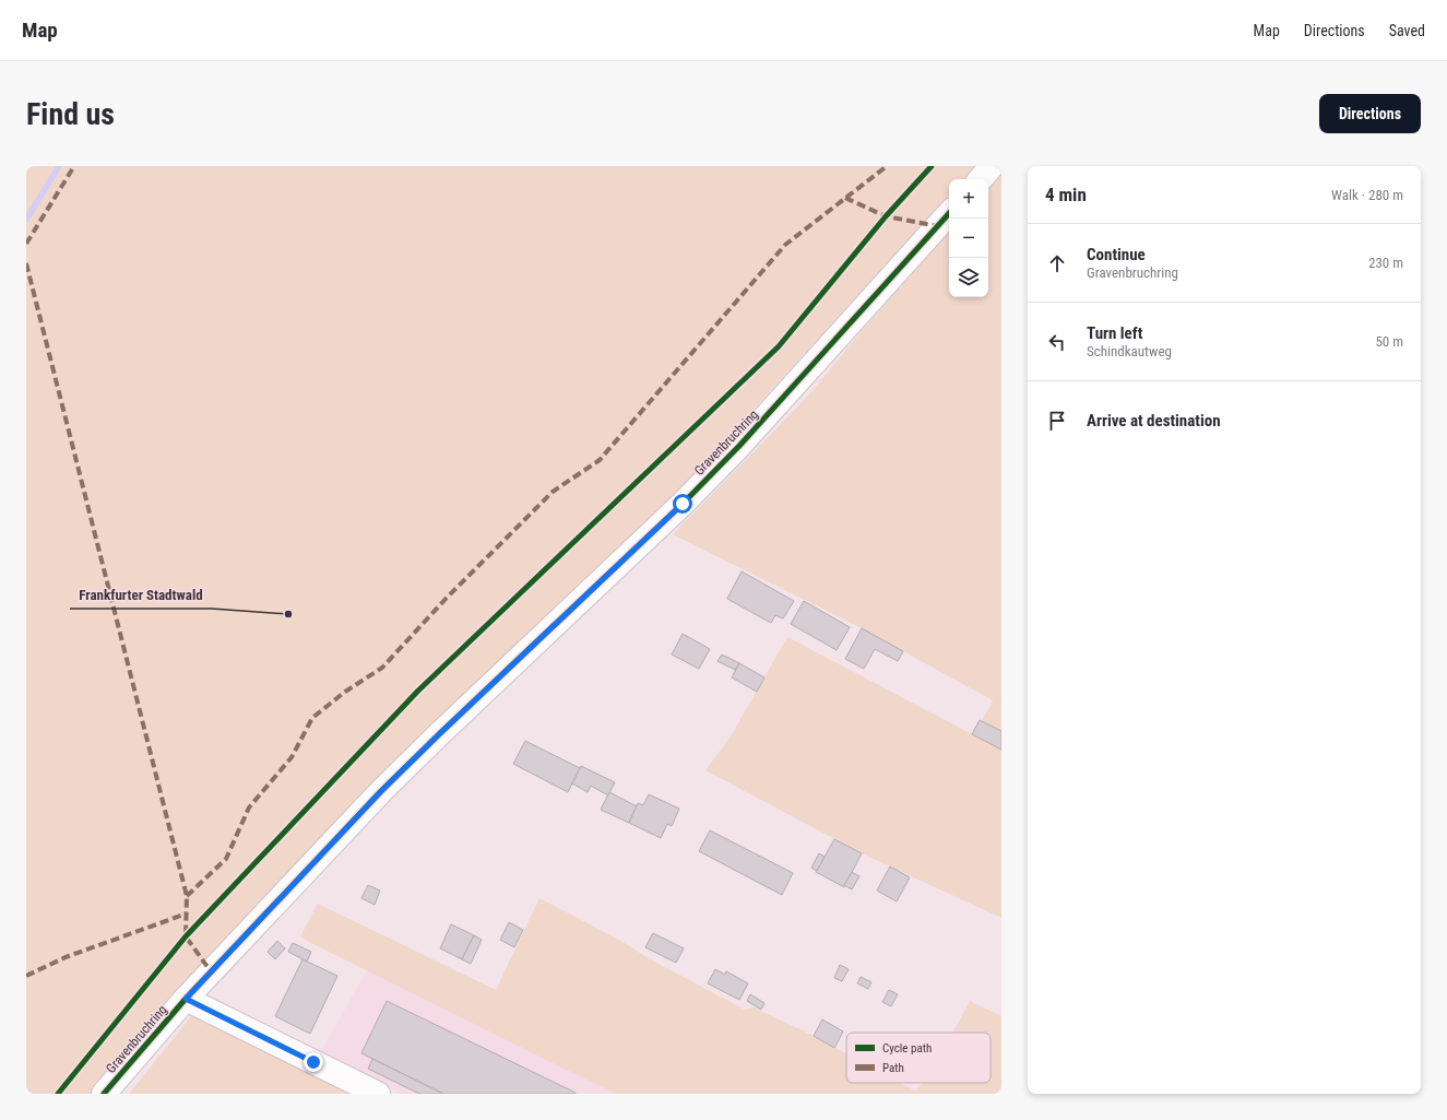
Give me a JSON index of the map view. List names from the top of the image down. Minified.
{"streets":{"street":["Gravenbruchring"]},"places":["Frankfurter Stadtwald"],"legend":["Cycle path","Path"],"page":{"header":"Map","nav":["Map","Directions","Saved"],"buttons":"Directions","title":"Find us","heading":["4 min","Walk · 280 m"],"map_buttons":["+","−"],"list":[["Continue","Gravenbruchring","230 m"],["Turn left","Schindkautweg","50 m"],"Arrive at destination"]}}
